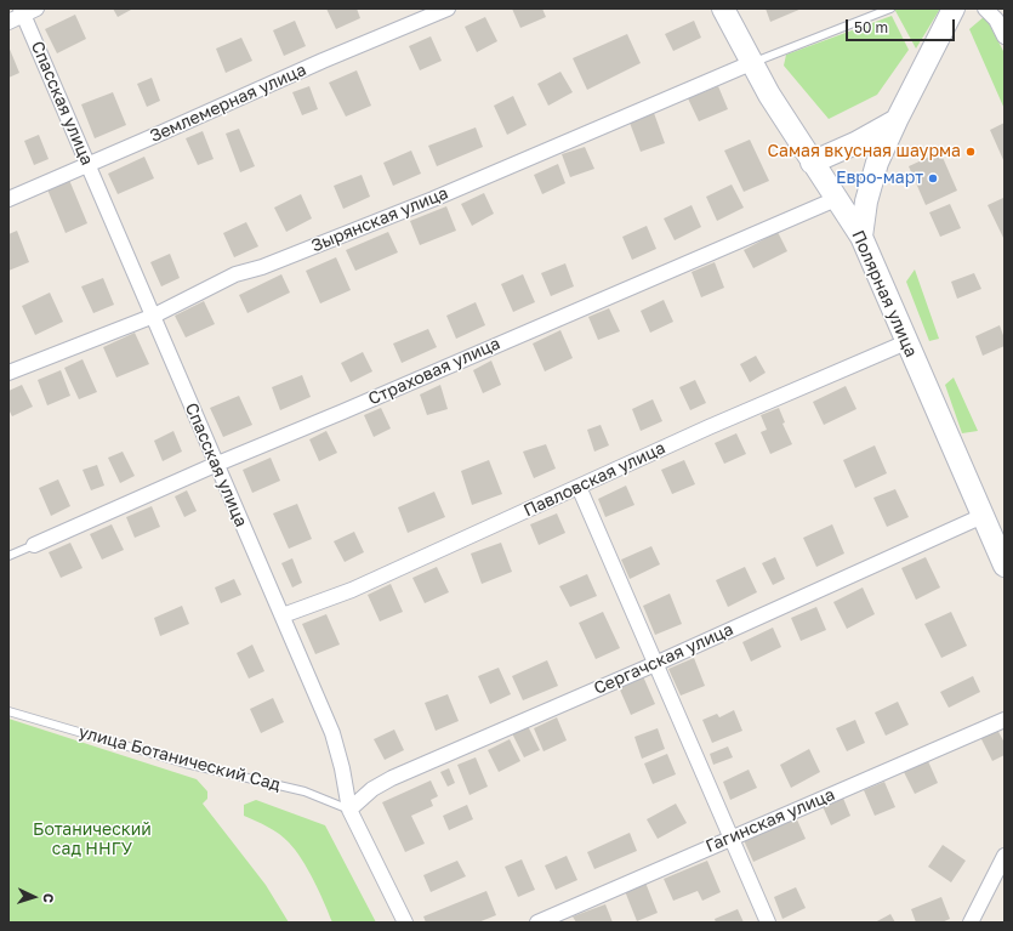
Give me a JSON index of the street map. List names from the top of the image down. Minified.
{"streets":{"main road":["Полярная улица"],"street":["Спасская улица","Землемерная улица","Зырянская улица","Страховая улица","Павловская улица","Сергачская улица","Гагинская улица"],"lane":["улица Ботанический Сад"]},"crossings":[["Спасская улица","Землемерная улица"],["Спасская улица","Зырянская улица"],["Спасская улица","Страховая улица"],["Спасская улица","Павловская улица"],["Спасская улица","Сергачская улица"],["Спасская улица","улица Ботанический Сад"],["Зырянская улица","Полярная улица"],["Полярная улица","Страховая улица"],["Полярная улица","Павловская улица"],["Полярная улица","Сергачская улица"],["Сергачская улица","улица Ботанический Сад"]],"parks":["Ботанический сад ННГУ"],"places":["Самая вкусная шаурма","Евро-март"],"scale_bar":"50 m","north":"right"}
